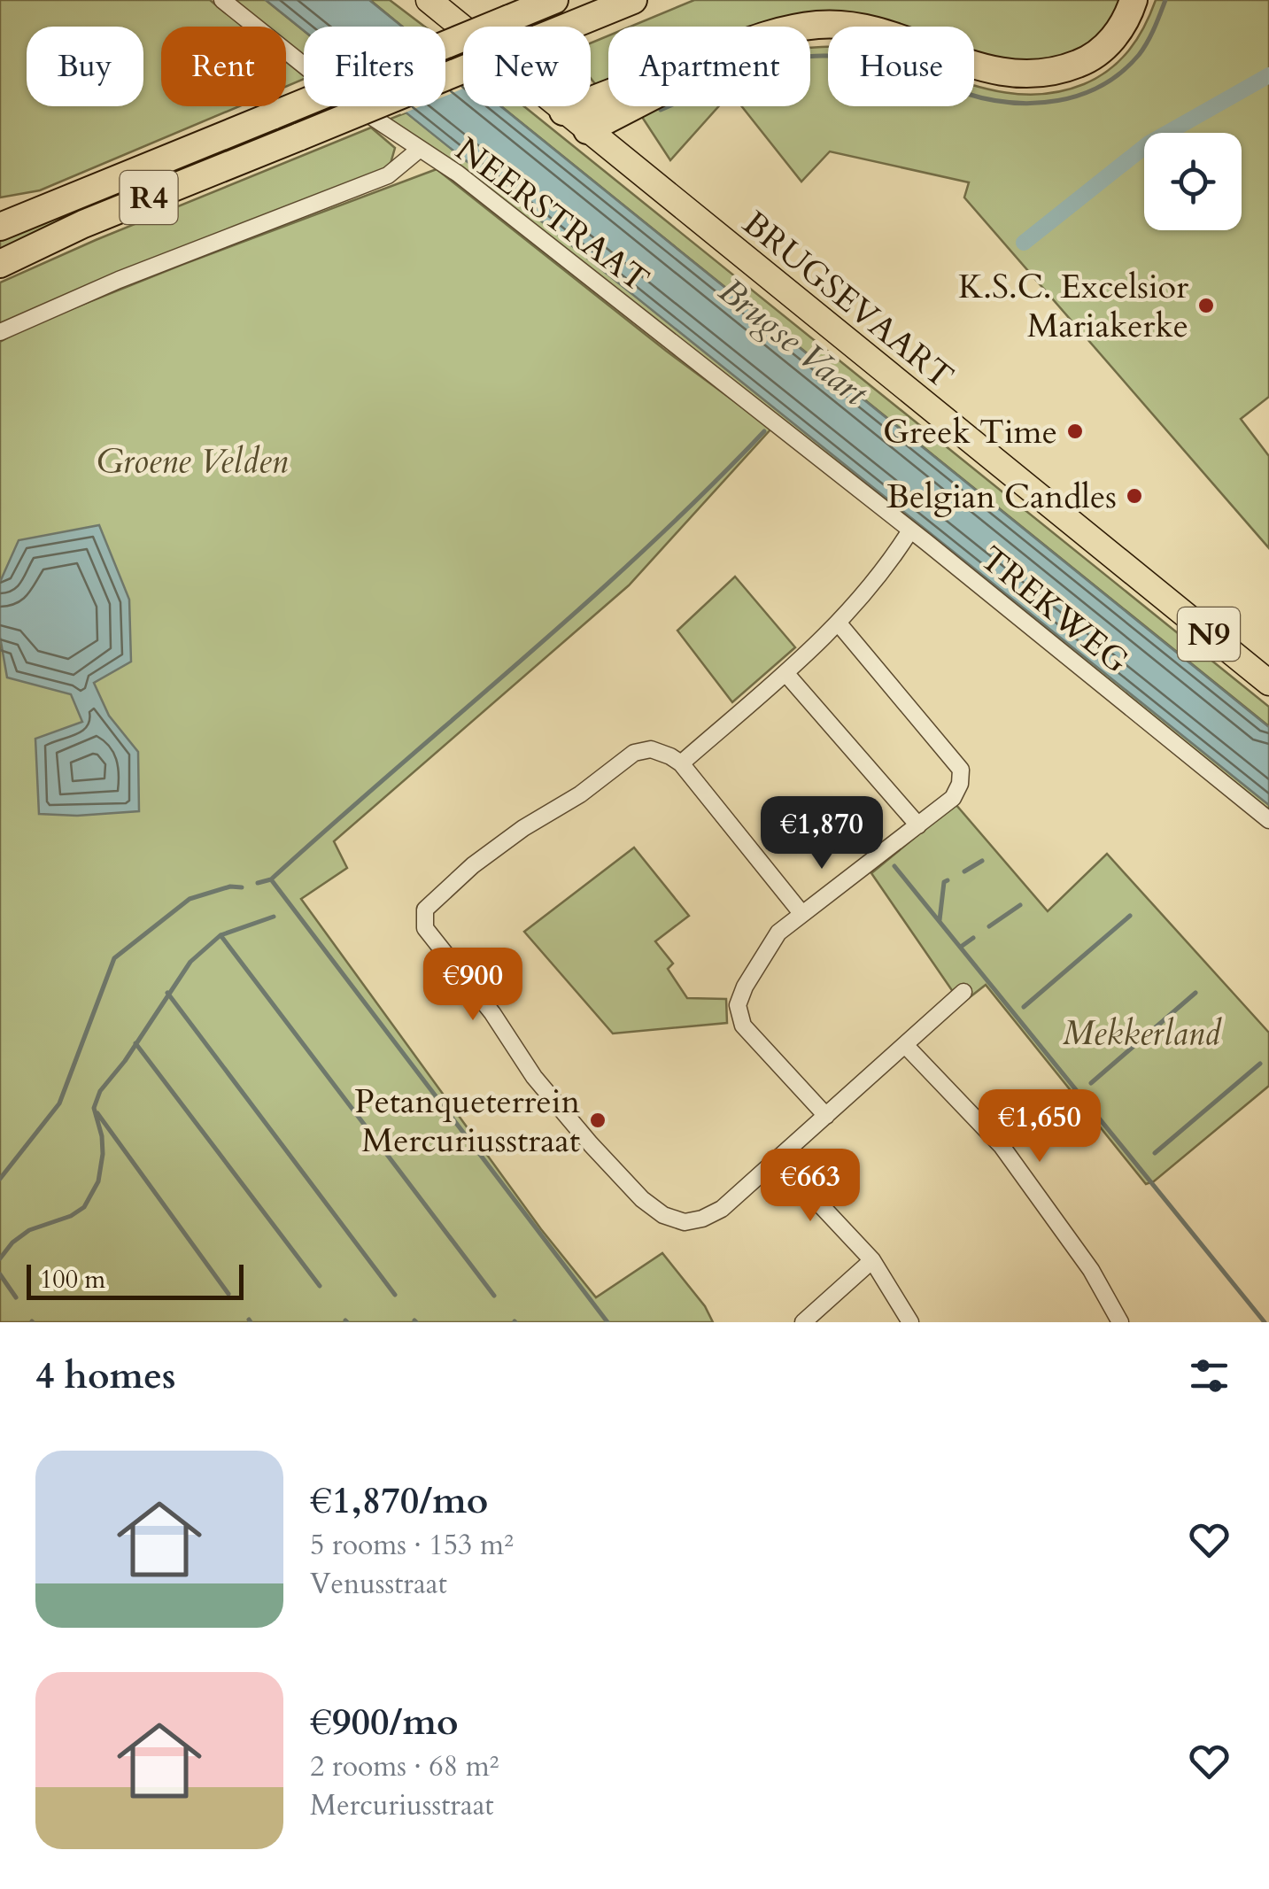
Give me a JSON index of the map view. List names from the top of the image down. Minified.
{"streets":{"highway":["R4"],"main road":["BRUGSEVAART","N9"],"street":["NEERSTRAAT","TREKWEG"]},"crossings":[["NEERSTRAAT","TREKWEG"]],"water":["Brugse Vaart"],"parks":["Groene Velden","Mekkerland"],"places":["K.S.C. Excelsior Mariakerke","Greek Time","Belgian Candles","Petanqueterrein Mercuriusstraat"],"scale_bar":"100 m","page":{"chip":["Buy","Rent","Filters","New","Apartment","House"],"price":["€1,870","€900","€1,650","€663"],"scale":"100 m","heading":"4 homes","list":[{"name":"€1,870/mo","note":"5 rooms · 153 m² · Venusstraat"},{"name":"€900/mo","note":"2 rooms · 68 m² · Mercuriusstraat"}]}}
